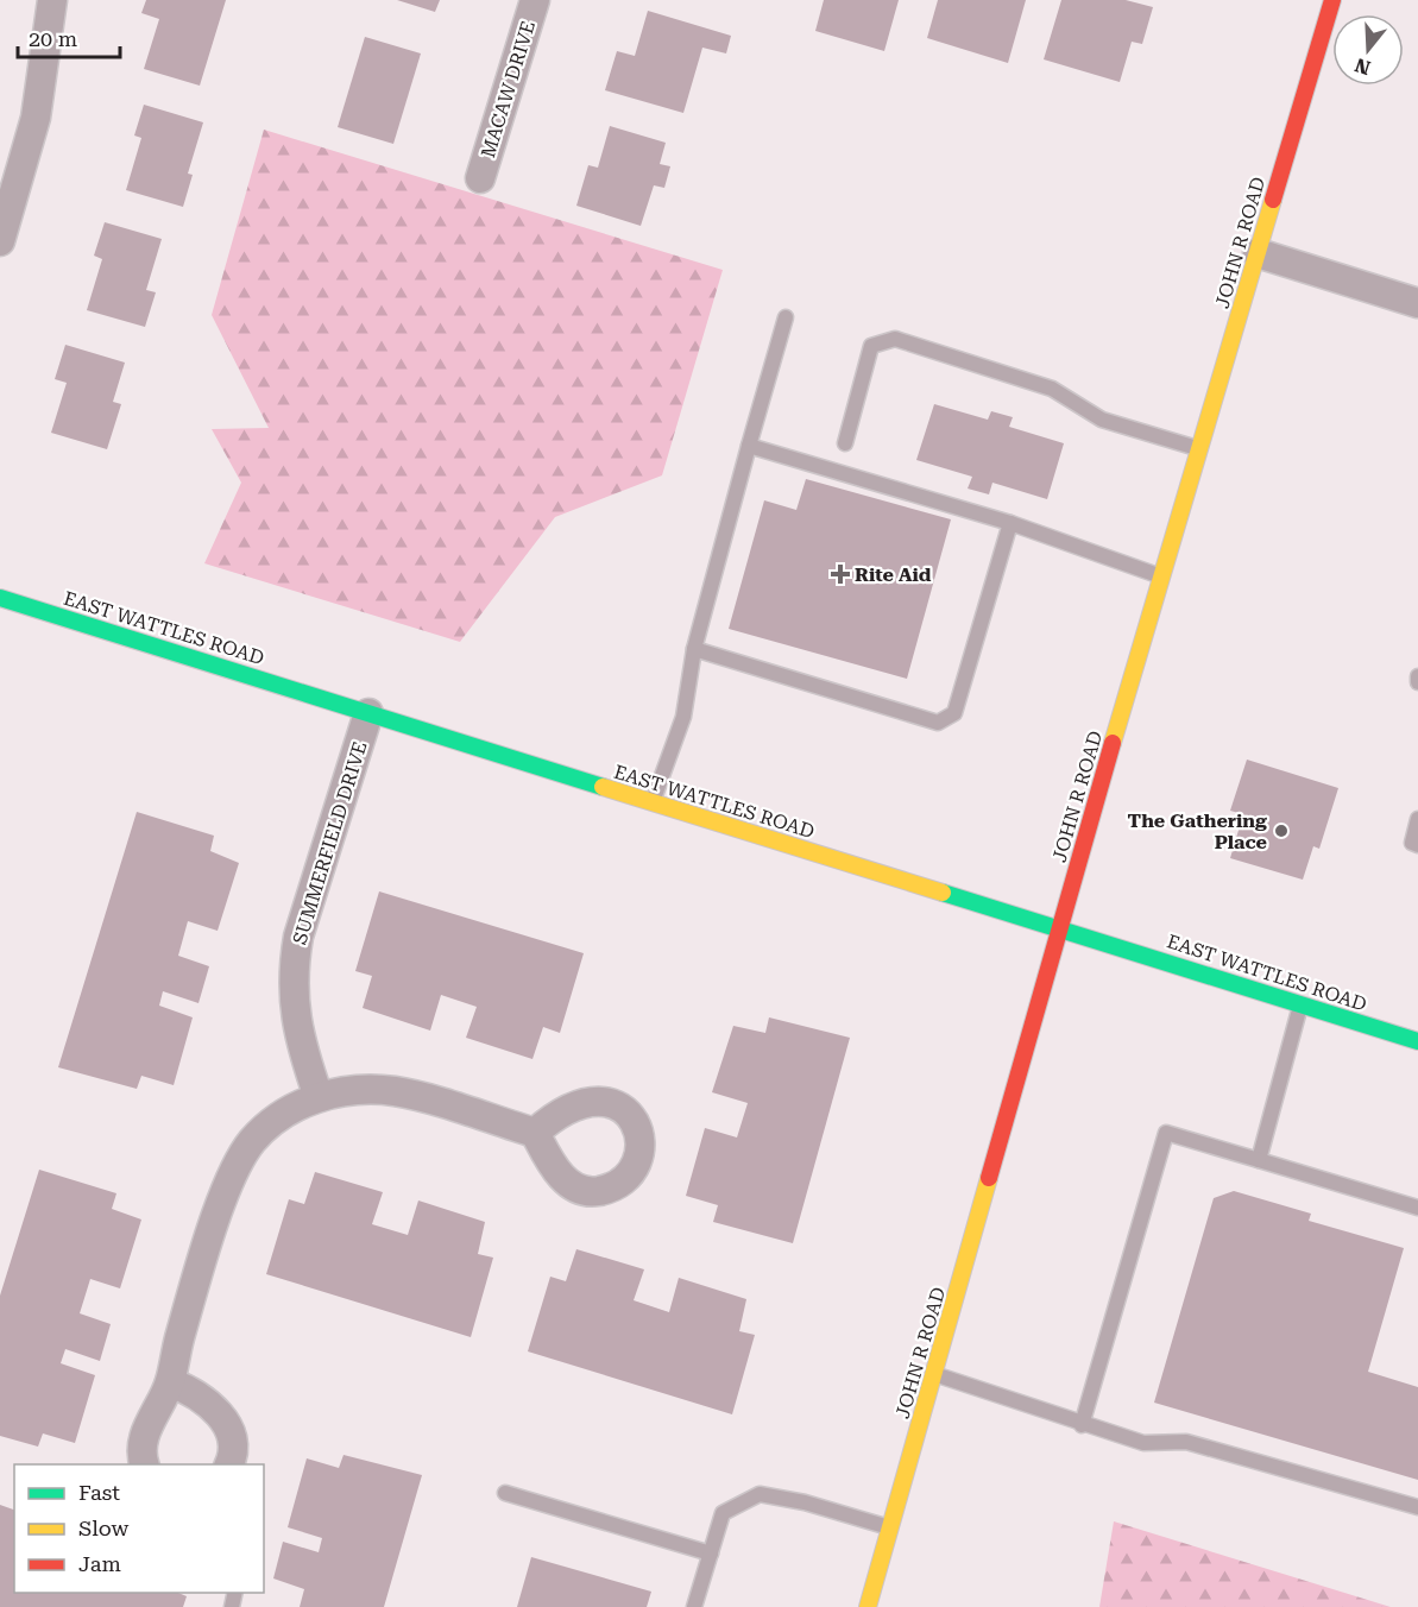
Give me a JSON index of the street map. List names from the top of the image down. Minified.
{"streets":{"main road":["JOHN R ROAD","EAST WATTLES ROAD"],"street":["MACAW DRIVE","SUMMERFIELD DRIVE"]},"crossings":[["JOHN R ROAD","EAST WATTLES ROAD"],["EAST WATTLES ROAD","SUMMERFIELD DRIVE"]],"places":{"health":["Rite Aid"],"other":["The Gathering Place"]},"legend":["Fast","Slow","Jam"],"scale_bar":"20 m","north":"bottom"}
